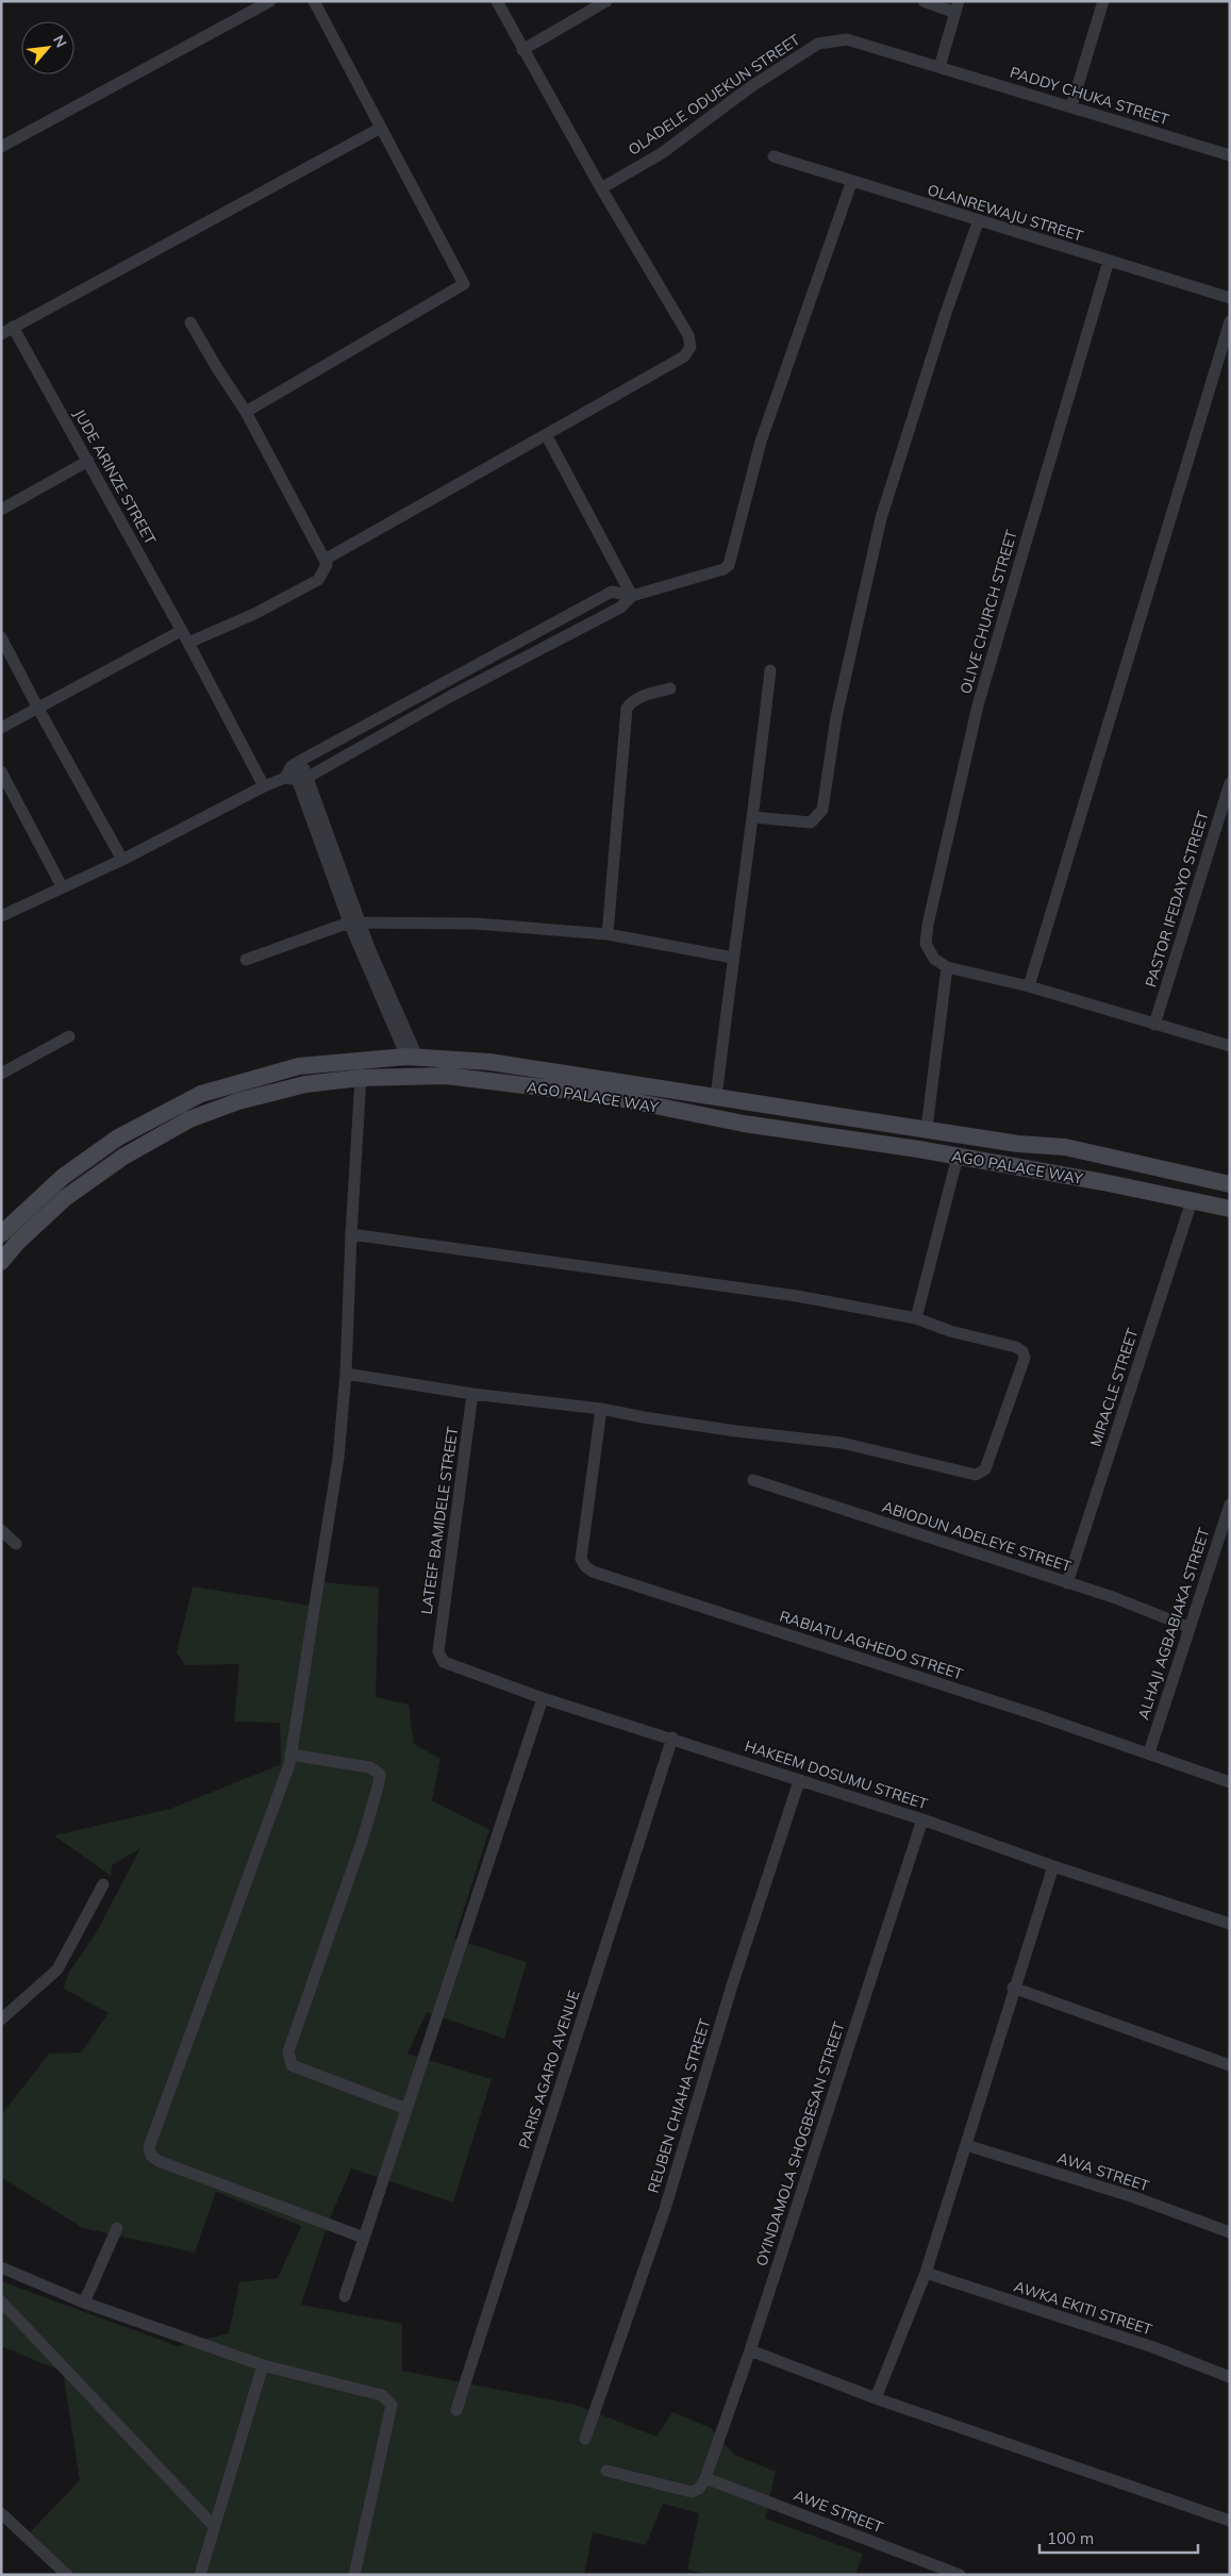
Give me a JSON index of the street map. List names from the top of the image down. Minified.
{"streets":{"main road":["AGO PALACE WAY"],"street":["OLADELE ODUEKUN STREET","PADDY CHUKA STREET","OLANREWAJU STREET","JUDE ARINZE STREET","OLIVE CHURCH STREET","PASTOR IFEDAYO STREET","MIRACLE STREET","LATEEF BAMIDELE STREET","ABIODUN ADELEYE STREET","ALHAJI AGBABIAKA STREET","RABIATU AGHEDO STREET","HAKEEM DOSUMU STREET","PARIS AGARO AVENUE","REUBEN CHIAHA STREET","OYINDAMOLA SHOGBESAN STREET","AWA STREET","AWKA EKITI STREET","AWE STREET"]},"crossings":[["OLADELE ODUEKUN STREET","PADDY CHUKA STREET"],["OLANREWAJU STREET","OLIVE CHURCH STREET"],["AGO PALACE WAY","MIRACLE STREET"],["MIRACLE STREET","ABIODUN ADELEYE STREET"],["LATEEF BAMIDELE STREET","HAKEEM DOSUMU STREET"],["ABIODUN ADELEYE STREET","ALHAJI AGBABIAKA STREET"],["ALHAJI AGBABIAKA STREET","RABIATU AGHEDO STREET"],["HAKEEM DOSUMU STREET","PARIS AGARO AVENUE"],["HAKEEM DOSUMU STREET","REUBEN CHIAHA STREET"],["HAKEEM DOSUMU STREET","OYINDAMOLA SHOGBESAN STREET"],["OYINDAMOLA SHOGBESAN STREET","AWE STREET"]],"scale_bar":"100 m","north":"top right"}
